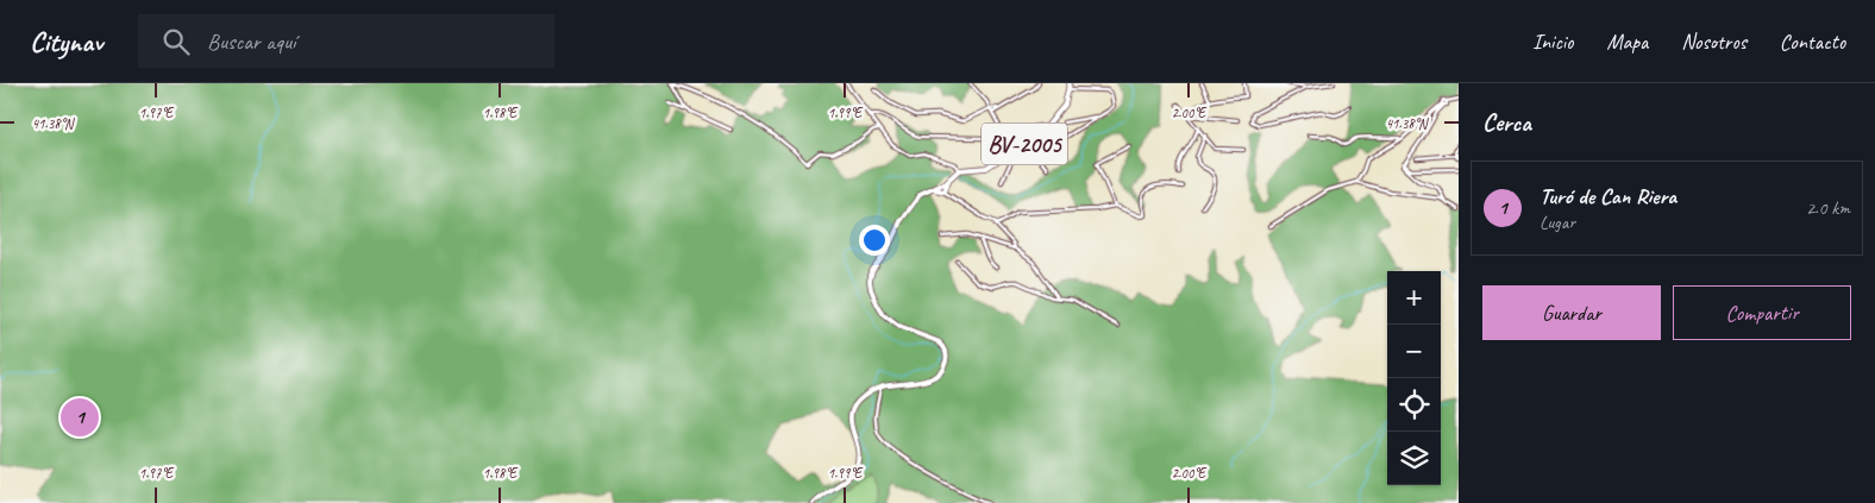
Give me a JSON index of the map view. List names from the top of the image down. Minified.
{"streets":{"main road":["BV-2005"]},"page":{"header":"Citynav","search":"Buscar aquí","nav":["Inicio","Mapa","Nosotros","Contacto"],"heading":"Cerca","list":[{"mark":"1","name":"Turó de Can Riera","note":"Lugar","value":"2.0 km"}],"buttons":["Guardar","Compartir"],"map_buttons":["+","−"],"pins":"1"},"coordinates":["1.97°E","1.98°E","1.99°E","2.00°E","41.38°N"]}
